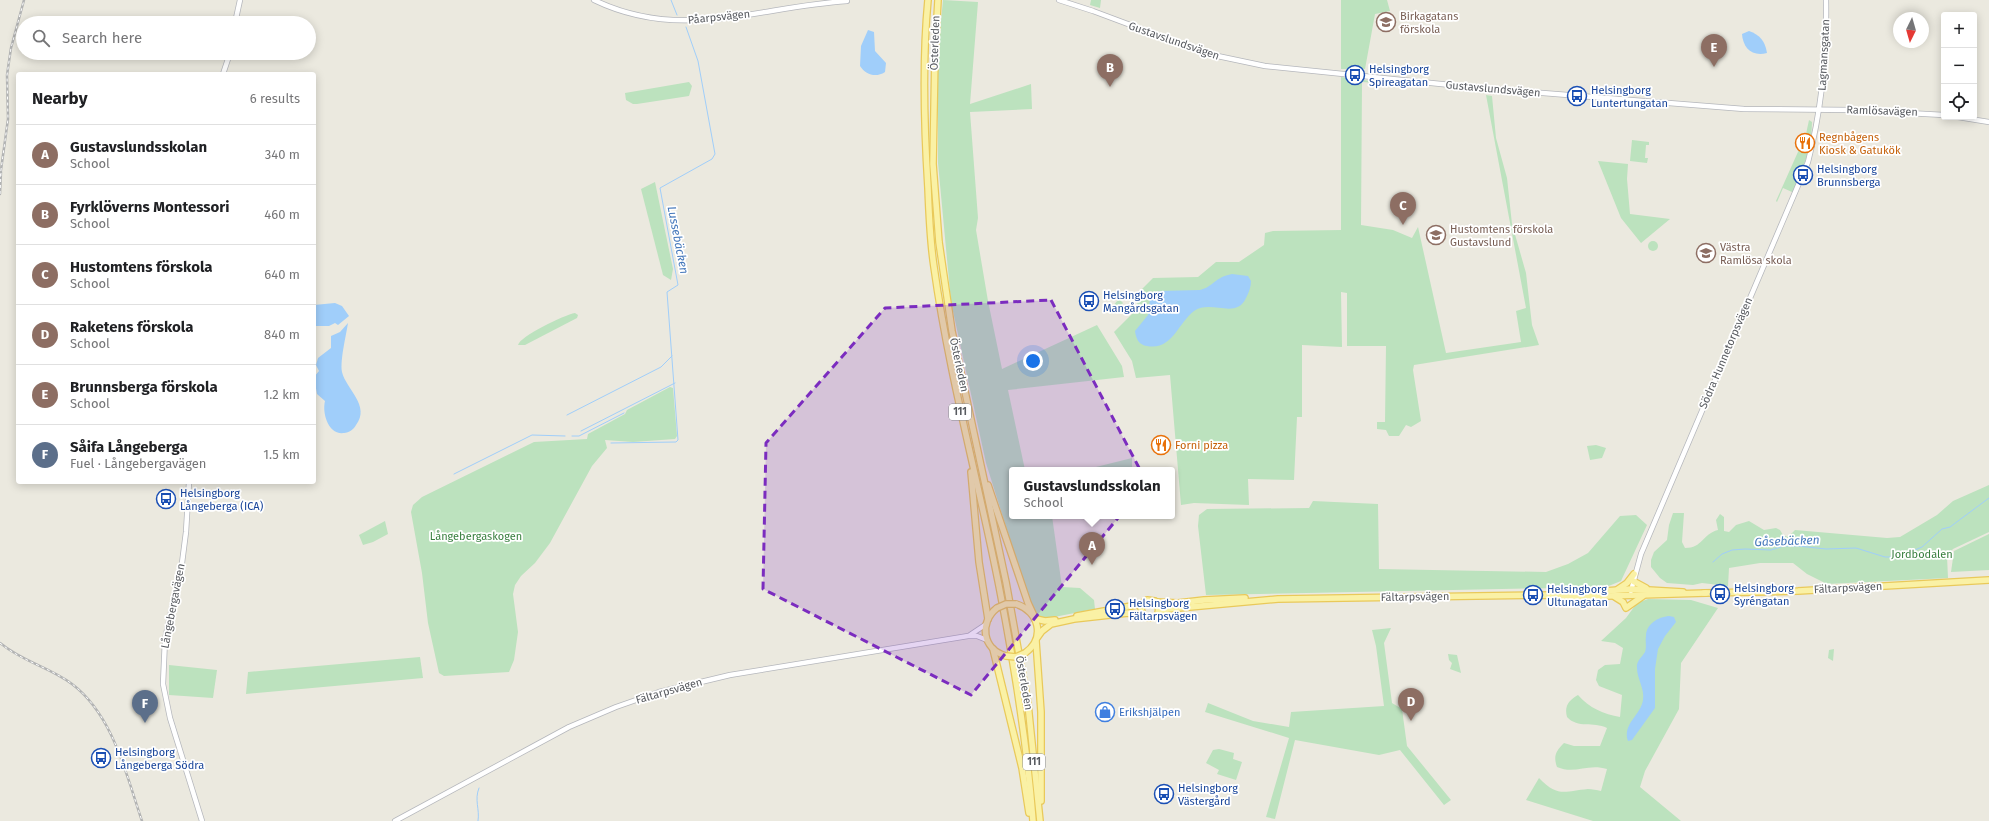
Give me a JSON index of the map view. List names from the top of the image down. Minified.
{"streets":{"main road":["Österleden","111","Fältarpsvägen"],"street":["Påarpsvägen","Gustavslundsvägen","Lagmansgatan","Ramlösavägen","Södra Hunnetorpsvägen","Långebergavägen"]},"crossings":[["Gustavslundsvägen","Lagmansgatan"],["Gustavslundsvägen","Ramlösavägen"],["Gustavslundsvägen","Södra Hunnetorpsvägen"],["Lagmansgatan","Ramlösavägen"],["Lagmansgatan","Södra Hunnetorpsvägen"],["Ramlösavägen","Södra Hunnetorpsvägen"],["Södra Hunnetorpsvägen","Fältarpsvägen"]],"water":["Lussebäcken","Gåsebäcken"],"parks":["Långebergaskogen","Jordbodalen"],"places":{"school or university":["Birkagatans förskola","Hustomtens förskola Gustavslund","Västra Ramlösa skola"],"bus stop":["Helsingborg Spireagatan","Helsingborg Luntertungatan","Helsingborg Brunnsberga","Helsingborg Mangårdsgatan","Helsingborg Långeberga (ICA)","Helsingborg Syréngatan","Helsingborg Ultunagatan","Helsingborg Fältarpsvägen","Helsingborg Långeberga Södra","Helsingborg Västergård"],"restaurant":["Regnbågens Kiosk & Gatukök","Forni pizza"],"shop":["Erikshjälpen"]},"north":"bottom","page":{"map_buttons":["+","−"],"search":"Search here","pins":["E","B","C","A","D","F"],"heading":["Nearby","6 results"],"list":[{"mark":"A","name":"Gustavslundsskolan","note":"School","value":"340 m"},{"mark":"B","name":"Fyrklöverns Montessori","note":"School","value":"460 m"},{"mark":"C","name":"Hustomtens förskola","note":"School","value":"640 m"},{"mark":"D","name":"Raketens förskola","note":"School","value":"840 m"},{"mark":"E","name":"Brunnsberga förskola","note":"School","value":"1.2 km"},{"mark":"F","name":"Såifa Långeberga","note":"Fuel · Långebergavägen","value":"1.5 km"}],"popup":["Gustavslundsskolan","School"]}}
